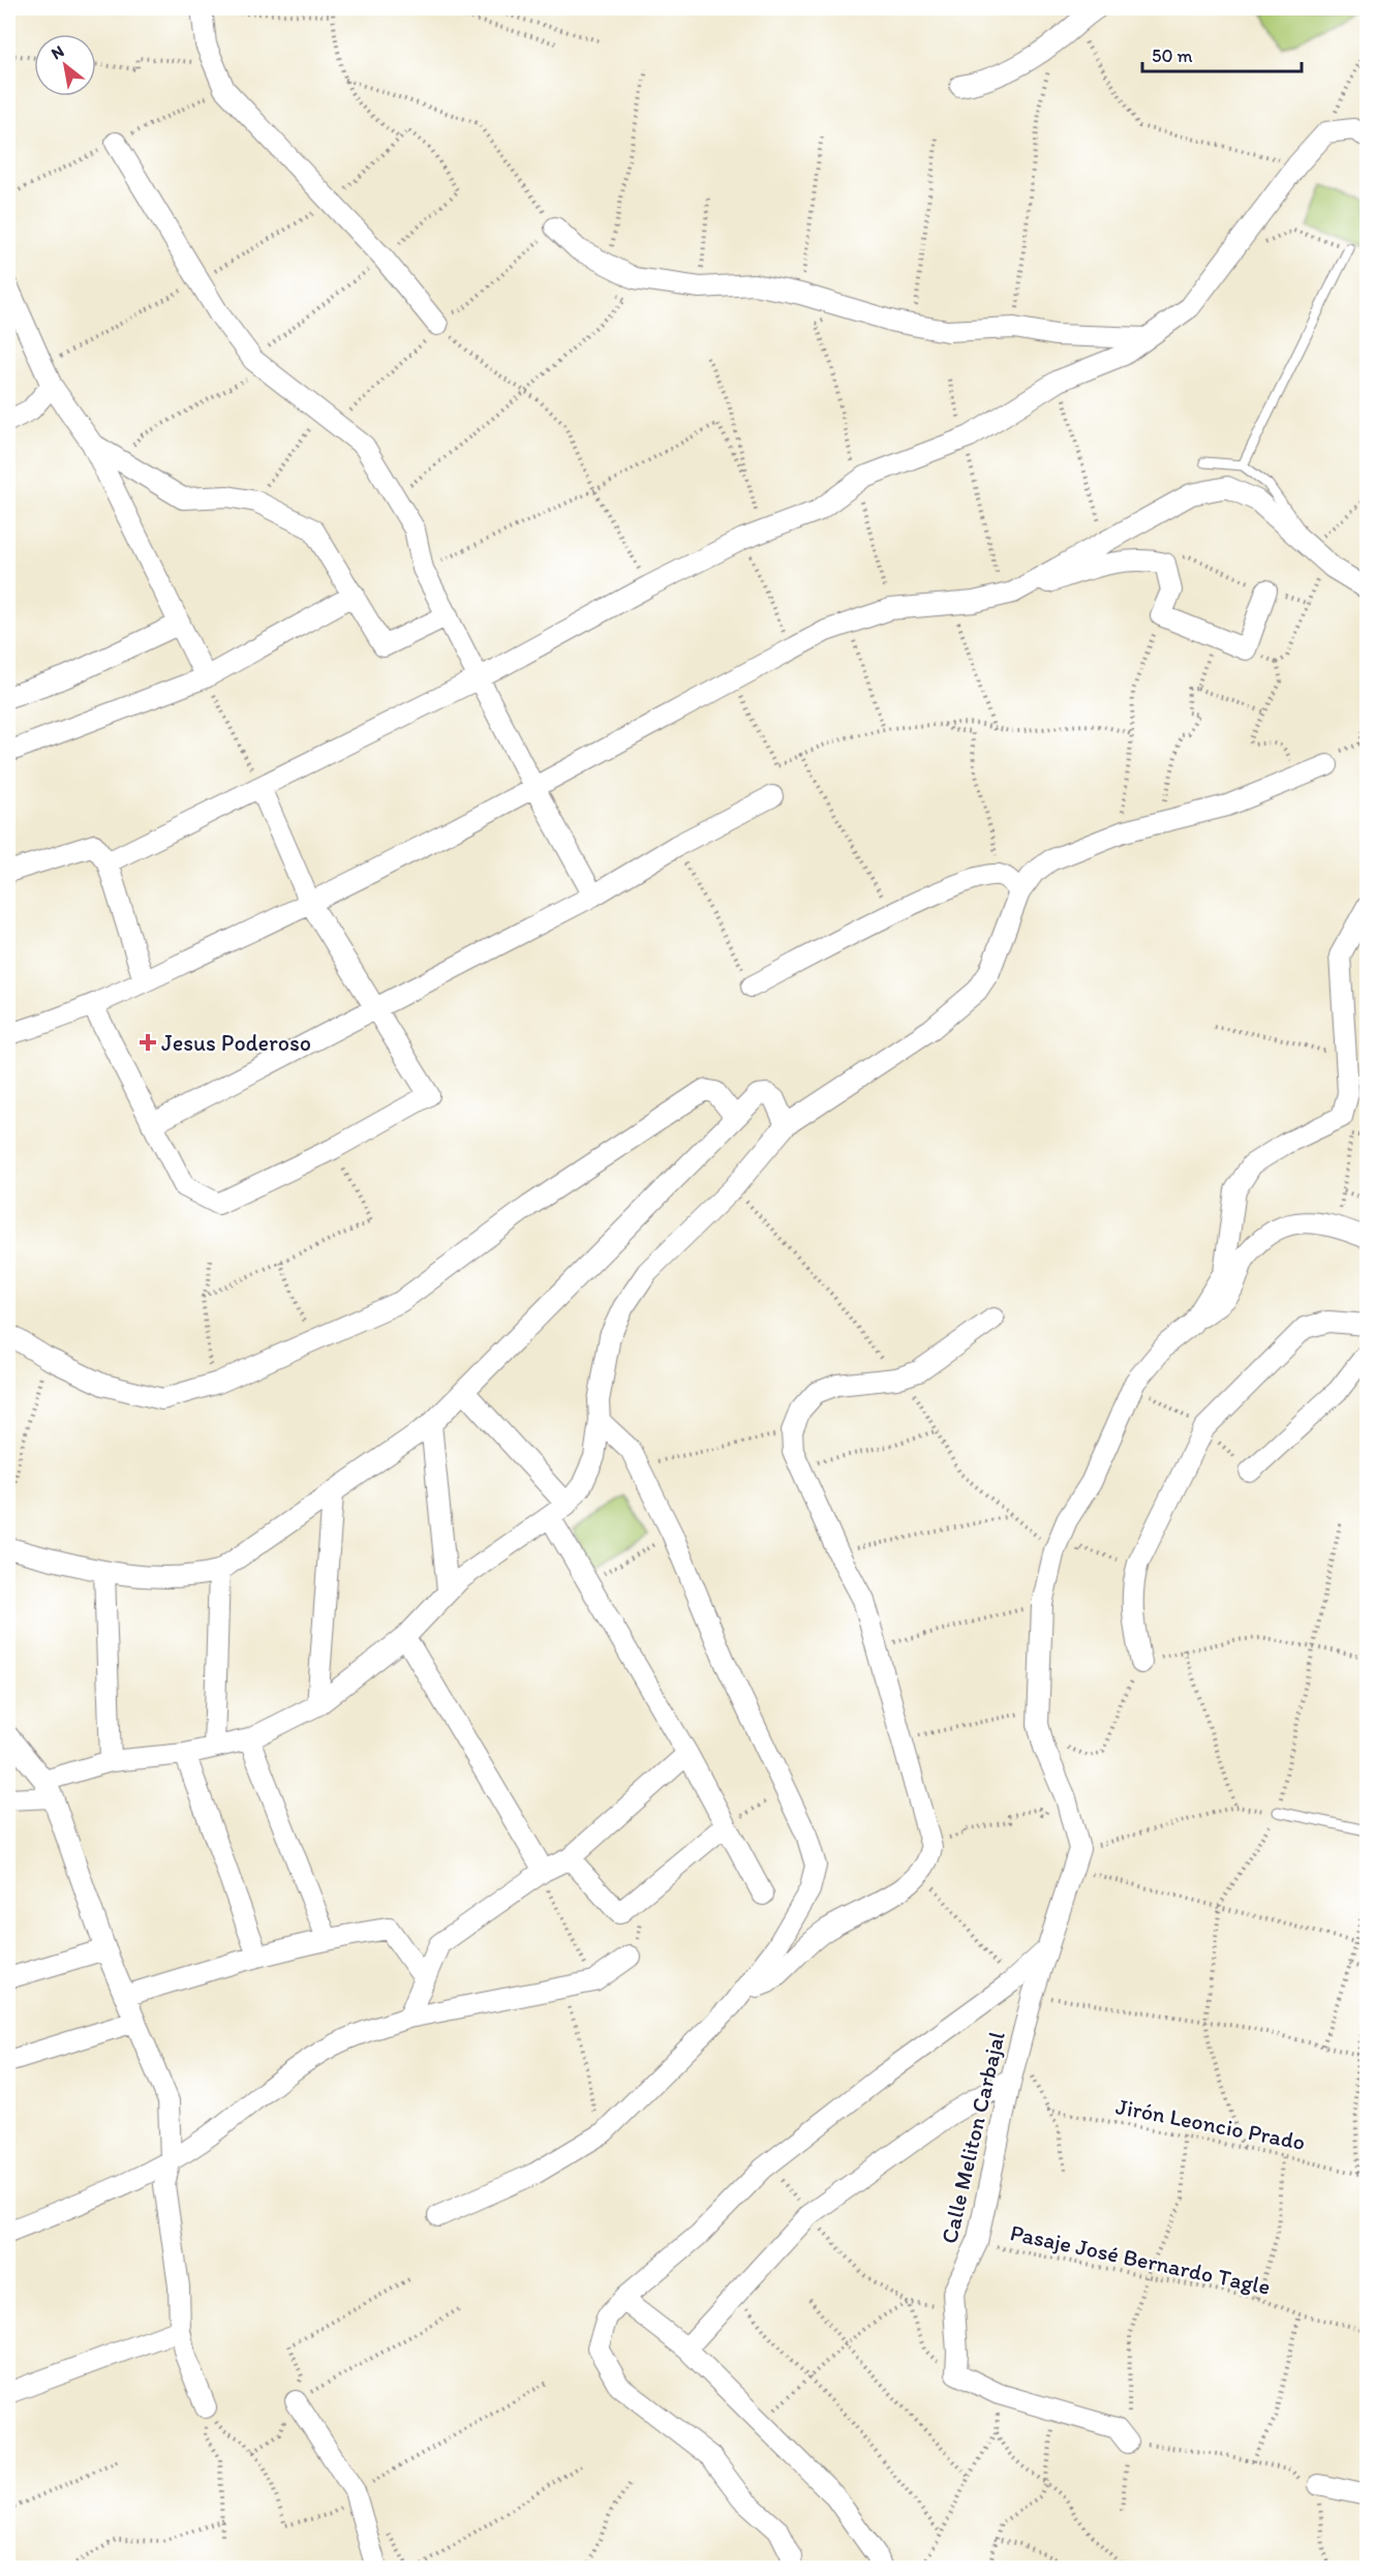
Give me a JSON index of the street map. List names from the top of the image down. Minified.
{"streets":{"street":["Calle Meliton Carbajal"],"path":["Jirón Leoncio Prado","Pasaje José Bernardo Tagle"]},"crossings":[["Calle Meliton Carbajal","Pasaje José Bernardo Tagle"]],"places":{"health":["Jesus Poderoso"]},"scale_bar":"50 m","north":"top left"}
